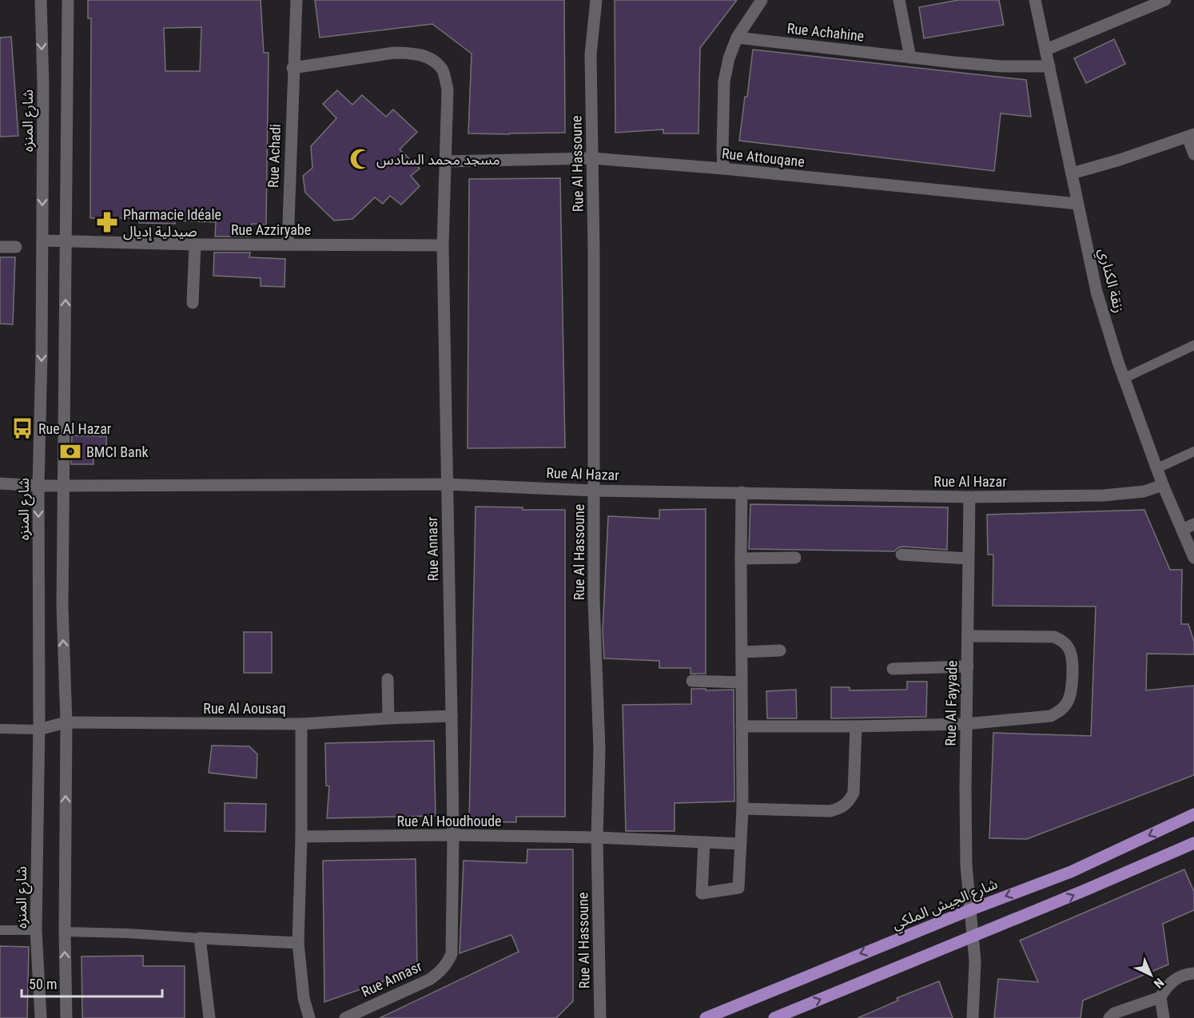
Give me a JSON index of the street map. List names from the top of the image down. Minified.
{"streets":{"main road":["شارع الجيش الملكي"],"street":["Rue Achahine","شارع المنزه","Rue Achadi","Rue Attouqane","Rue Al Hassoune","Rue Azziryabe","زنقة الكناري","Rue Al Hazar","Rue Annasr","Rue Al Fayyade","Rue Al Aousaq","Rue Al Houdhoude"]},"crossings":[["Rue Achahine","زنقة الكناري"],["شارع المنزه","Rue Azziryabe"],["شارع المنزه","Rue Al Hazar"],["شارع المنزه","Rue Al Aousaq"],["Rue Achadi","Rue Azziryabe"],["Rue Achadi","Rue Annasr"],["Rue Attouqane","Rue Al Hassoune"],["Rue Attouqane","زنقة الكناري"],["Rue Attouqane","Rue Annasr"],["Rue Al Hassoune","Rue Al Hazar"],["Rue Al Hassoune","Rue Al Houdhoude"],["Rue Azziryabe","Rue Annasr"],["زنقة الكناري","Rue Al Hazar"],["Rue Al Hazar","Rue Annasr"],["Rue Al Hazar","Rue Al Fayyade"],["Rue Annasr","Rue Al Aousaq"],["Rue Annasr","Rue Al Houdhoude"],["Rue Al Fayyade","شارع الجيش الملكي"]],"places":{"mosque":["مسجد محمد السادس"],"pharmacy":["Pharmacie Idéale صيدلية إديال"],"bus stop":["Rue Al Hazar"],"bank":["BMCI Bank"]},"scale_bar":"50 m","north":"bottom right"}
